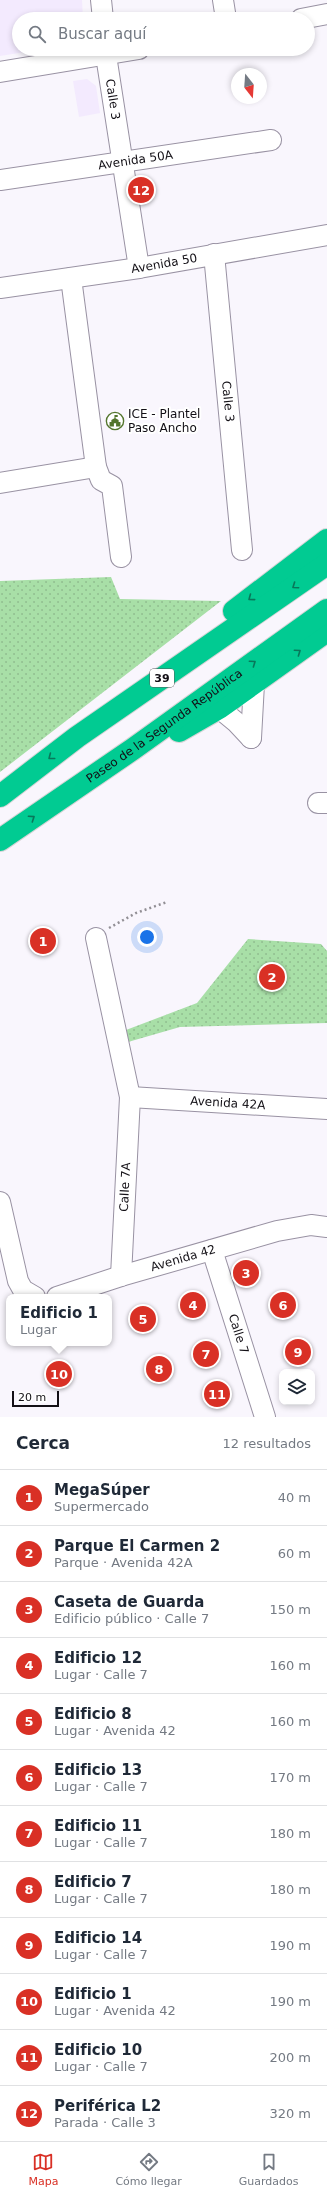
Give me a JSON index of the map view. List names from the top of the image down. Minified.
{"streets":{"highway":["39","Paseo de la Segunda República"],"street":["Calle 3","Avenida 50A","Avenida 50","Avenida 42A","Calle 7A","Avenida 42","Calle 7"]},"crossings":[["Calle 3","Avenida 50A"],["Calle 3","Avenida 50"],["Avenida 42A","Calle 7A"],["Calle 7A","Avenida 42"],["Avenida 42","Calle 7"]],"places":{"public building":["ICE - Plantel Paso Ancho"]},"scale_bar":"20 m","north":"bottom","page":{"search":"Buscar aquí","pins":["12","1","2","3","4","6","5","9","7","8","10","11"],"popup":["Edificio 1","Lugar"],"scale":"20 m","heading":["Cerca","12 resultados"],"list":[{"mark":"1","name":"MegaSúper","note":"Supermercado","value":"40 m"},{"mark":"2","name":"Parque El Carmen 2","note":"Parque · Avenida 42A","value":"60 m"},{"mark":"3","name":"Caseta de Guarda","note":"Edificio público · Calle 7","value":"150 m"},{"mark":"4","name":"Edificio 12","note":"Lugar · Calle 7","value":"160 m"},{"mark":"5","name":"Edificio 8","note":"Lugar · Avenida 42","value":"160 m"},{"mark":"6","name":"Edificio 13","note":"Lugar · Calle 7","value":"170 m"},{"mark":"7","name":"Edificio 11","note":"Lugar · Calle 7","value":"180 m"},{"mark":"8","name":"Edificio 7","note":"Lugar · Calle 7","value":"180 m"},{"mark":"9","name":"Edificio 14","note":"Lugar · Calle 7","value":"190 m"},{"mark":"10","name":"Edificio 1","note":"Lugar · Avenida 42","value":"190 m"},{"mark":"11","name":"Edificio 10","note":"Lugar · Calle 7","value":"200 m"},{"mark":"12","name":"Periférica L2","note":"Parada · Calle 3","value":"320 m"}],"nav":["Mapa","Cómo llegar","Guardados"]}}
